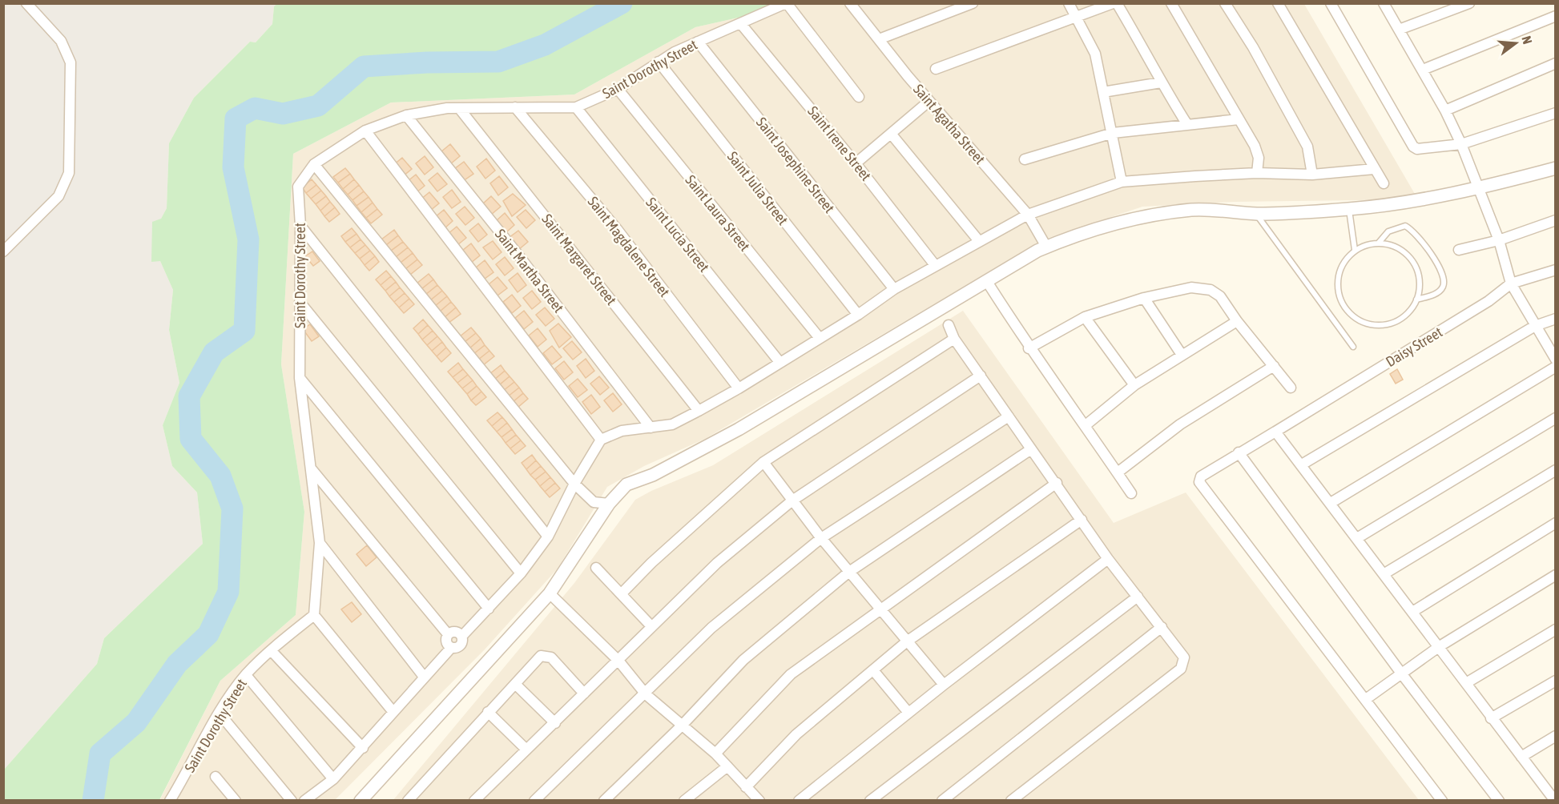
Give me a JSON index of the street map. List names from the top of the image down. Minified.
{"streets":{"street":["Saint Dorothy Street","Saint Agatha Street","Saint Irene Street","Saint Josephine Street","Saint Julia Street","Saint Laura Street","Saint Lucia Street","Saint Magdalene Street","Saint Margaret Street","Saint Martha Street","Daisy Street"]},"crossings":[["Saint Dorothy Street","Saint Irene Street"],["Saint Dorothy Street","Saint Josephine Street"],["Saint Dorothy Street","Saint Julia Street"],["Saint Dorothy Street","Saint Laura Street"],["Saint Dorothy Street","Saint Lucia Street"],["Saint Dorothy Street","Saint Magdalene Street"],["Saint Dorothy Street","Saint Margaret Street"],["Saint Dorothy Street","Saint Martha Street"]],"north":"right"}
